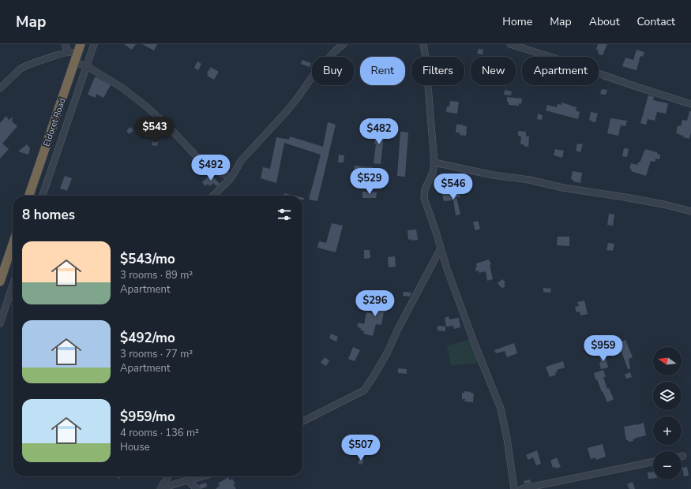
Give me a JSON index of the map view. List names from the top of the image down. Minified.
{"streets":{"highway":["Eldoret Road"]},"north":"left","page":{"header":"Map","nav":["Home","Map","About","Contact"],"chip":["Buy","Rent","Filters","New","Apartment"],"price":["$543","$482","$492","$529","$546","$296","$959","$507"],"heading":"8 homes","list":[{"name":"$543/mo","note":"3 rooms · 89 m² · Apartment"},{"name":"$492/mo","note":"3 rooms · 77 m² · Apartment"},{"name":"$959/mo","note":"4 rooms · 136 m² · House"}],"map_buttons":["+","−"]}}
